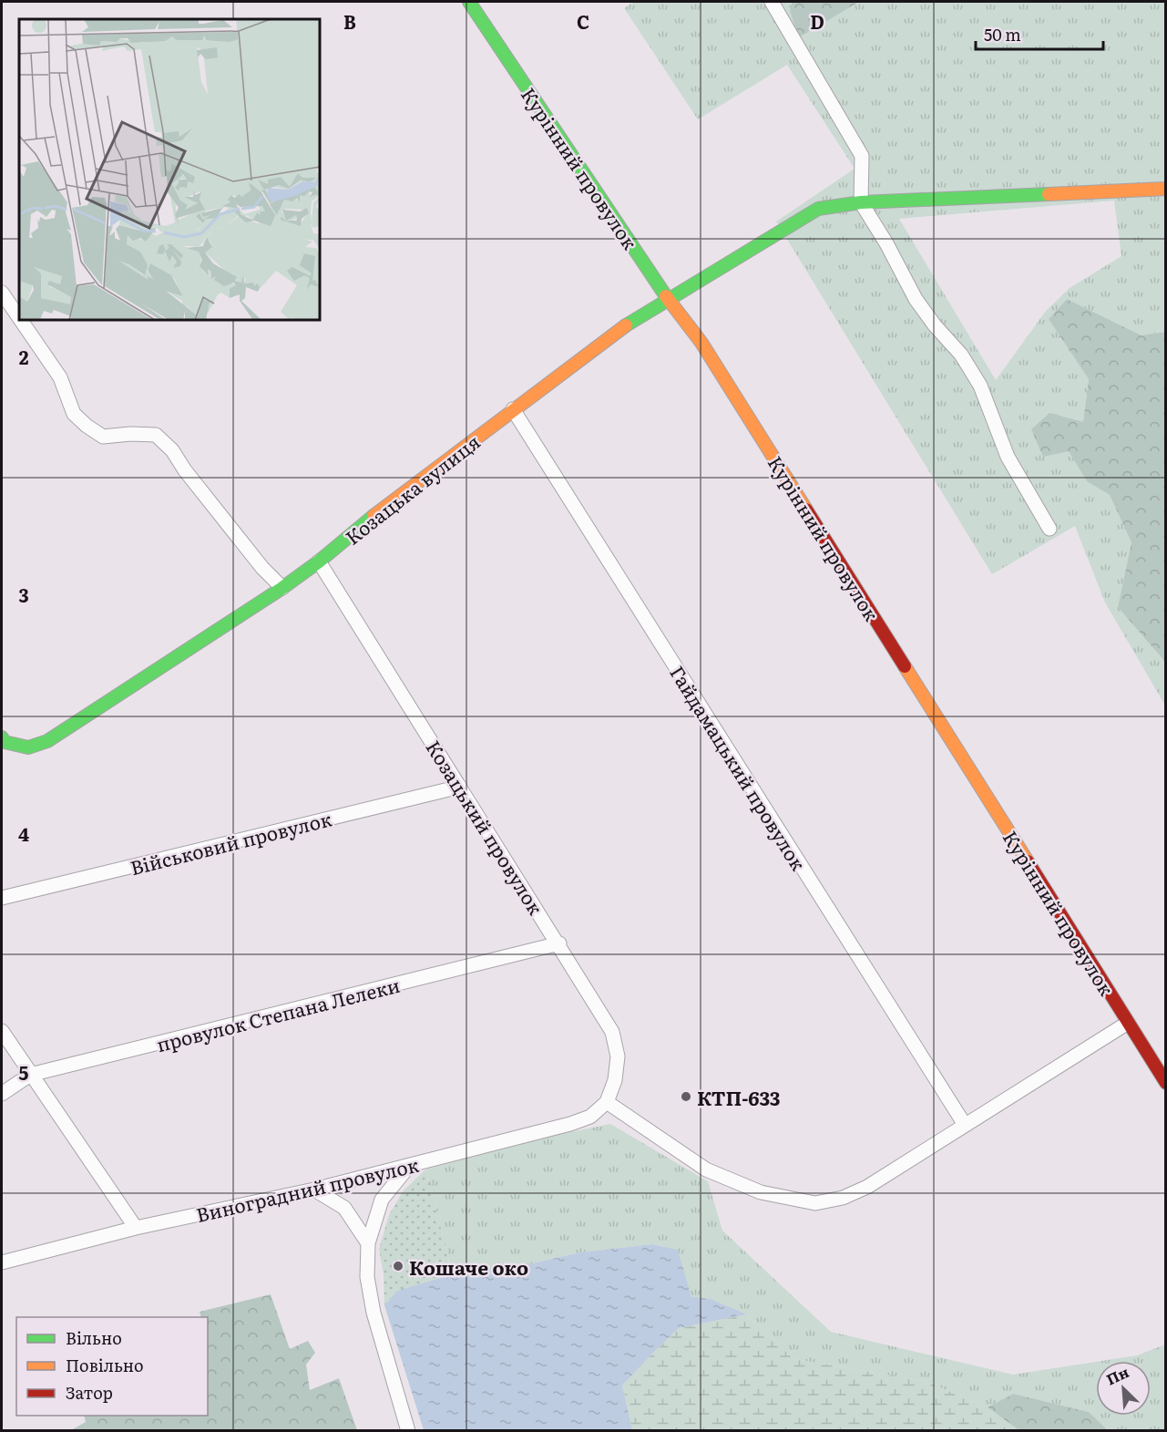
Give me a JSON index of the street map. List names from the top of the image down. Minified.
{"streets":{"street":["Курінний провулок","Козацька вулиця","Гайдамацький провулок","Козацький провулок","Військовий провулок","провулок Степана Лелеки","Виноградний провулок"]},"crossings":[["Курінний провулок","Козацька вулиця"],["Козацька вулиця","Гайдамацький провулок"],["Козацька вулиця","Козацький провулок"],["Козацький провулок","Військовий провулок"],["Козацький провулок","провулок Степана Лелеки"],["Козацький провулок","Виноградний провулок"]],"places":["КТП-633","Кошаче око"],"legend":["Вільно","Повільно","Затор"],"scale_bar":"50 m","north":"top left","grid":{"columns":["B","C","D"],"rows":["2","3","4","5"]}}
